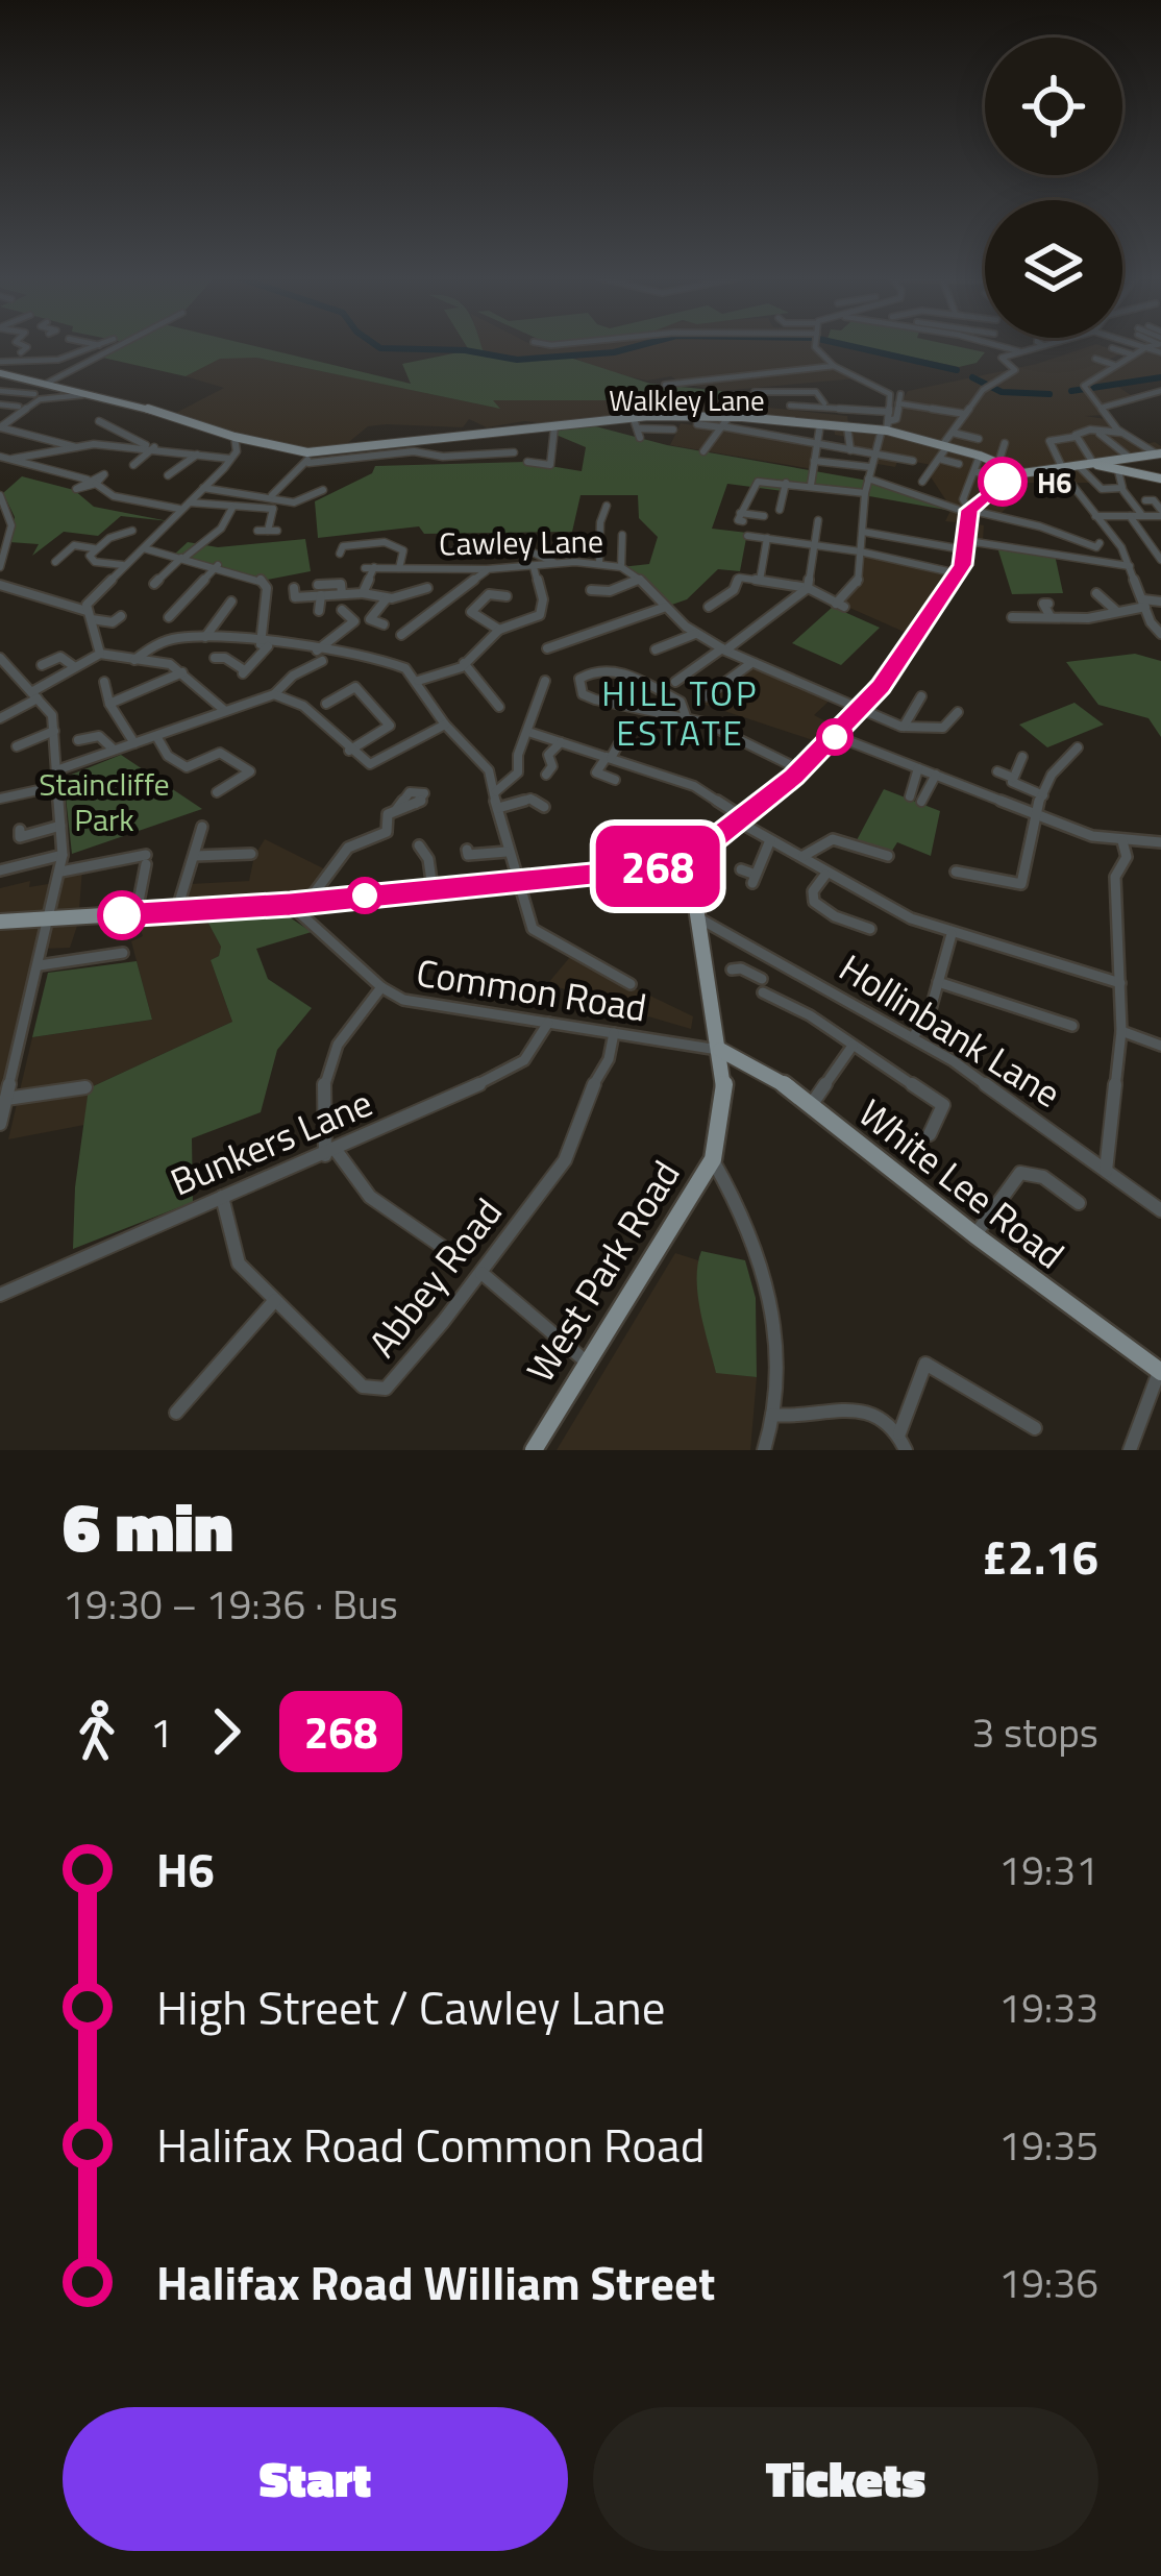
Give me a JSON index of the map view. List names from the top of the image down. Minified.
{"streets":{"main road":["Walkley Lane","White Lee Road","West Park Road"],"street":["Cawley Lane","Common Road","Hollinbank Lane","Bunkers Lane","Abbey Road"]},"crossings":[["Common Road","Bunkers Lane"],["Common Road","White Lee Road"],["Common Road","West Park Road"],["Common Road","Abbey Road"],["Hollinbank Lane","West Park Road"],["Bunkers Lane","Abbey Road"],["White Lee Road","West Park Road"]],"districts":["HILL TOP ESTATE"],"parks":["Staincliffe Park"],"places":["H6"],"lines":["bus line 268"],"page":{"on_map":"268","heading":["6 min","19:30 – 19:36 · Bus","£2.16"],"legs":["1","268","3 stops"],"list":[{"name":"H6","value":"19:31"},{"name":"High Street / Cawley Lane","value":"19:33"},{"name":"Halifax Road Common Road","value":"19:35"},{"name":"Halifax Road William Street","value":"19:36"}],"buttons":["Start","Tickets"]}}
